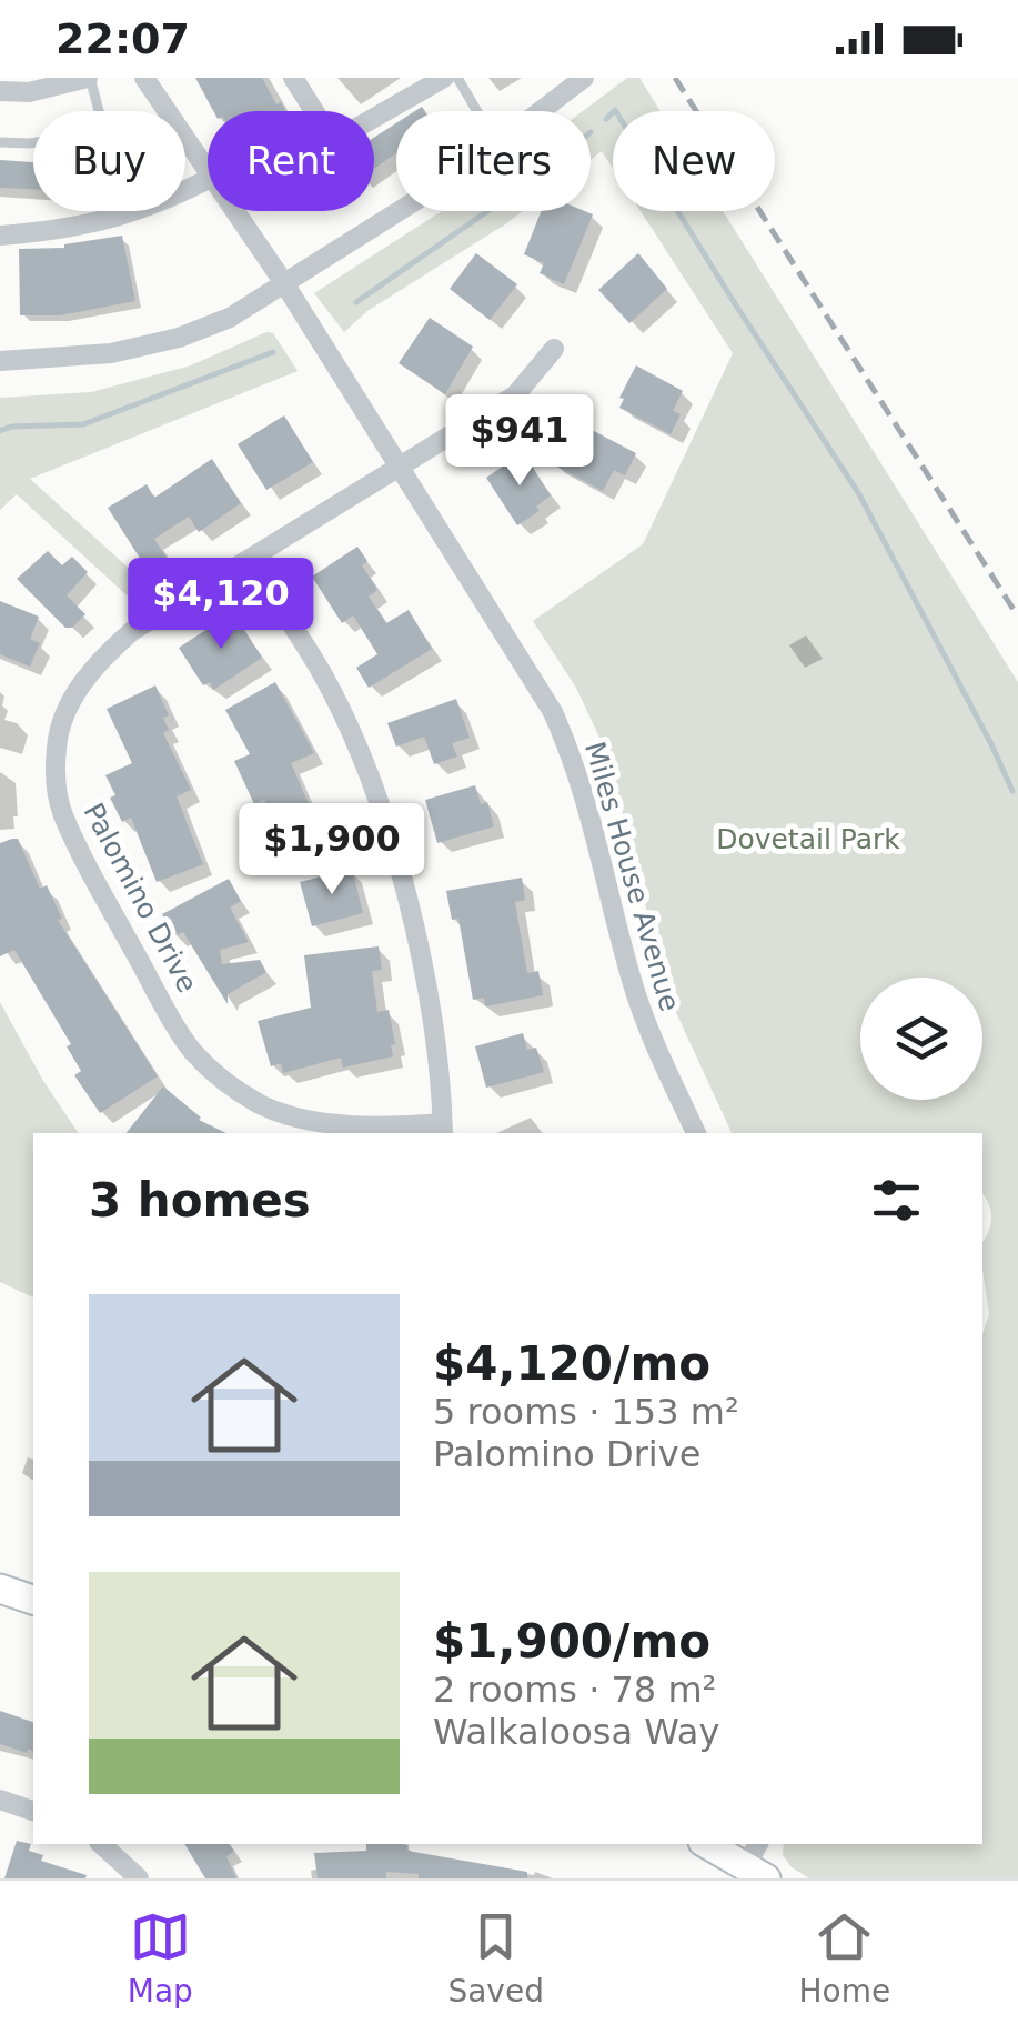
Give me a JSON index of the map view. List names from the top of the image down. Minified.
{"streets":{"street":["Miles House Avenue","Palomino Drive"]},"crossings":[["Miles House Avenue","Palomino Drive"]],"parks":["Dovetail Park"],"page":{"status":"22:07","chip":["Buy","Rent","Filters","New"],"price":["$941","$4,120","$1,900"],"heading":"3 homes","list":[{"name":"$4,120/mo","note":"5 rooms · 153 m² · Palomino Drive"},{"name":"$1,900/mo","note":"2 rooms · 78 m² · Walkaloosa Way"}],"tabs":["Map","Saved","Home"]}}
